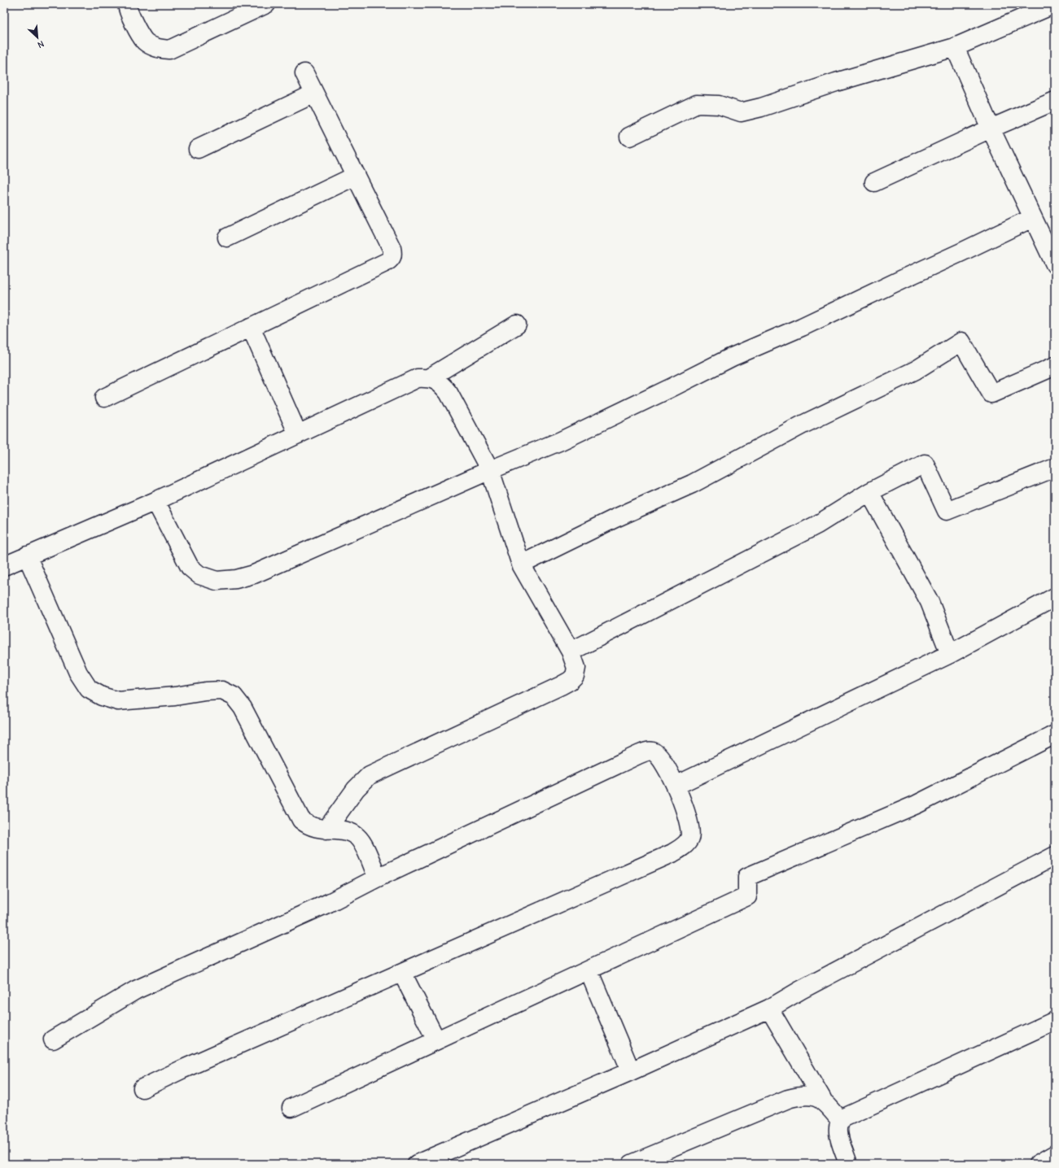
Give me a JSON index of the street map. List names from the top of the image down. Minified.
{"north":"bottom right"}
